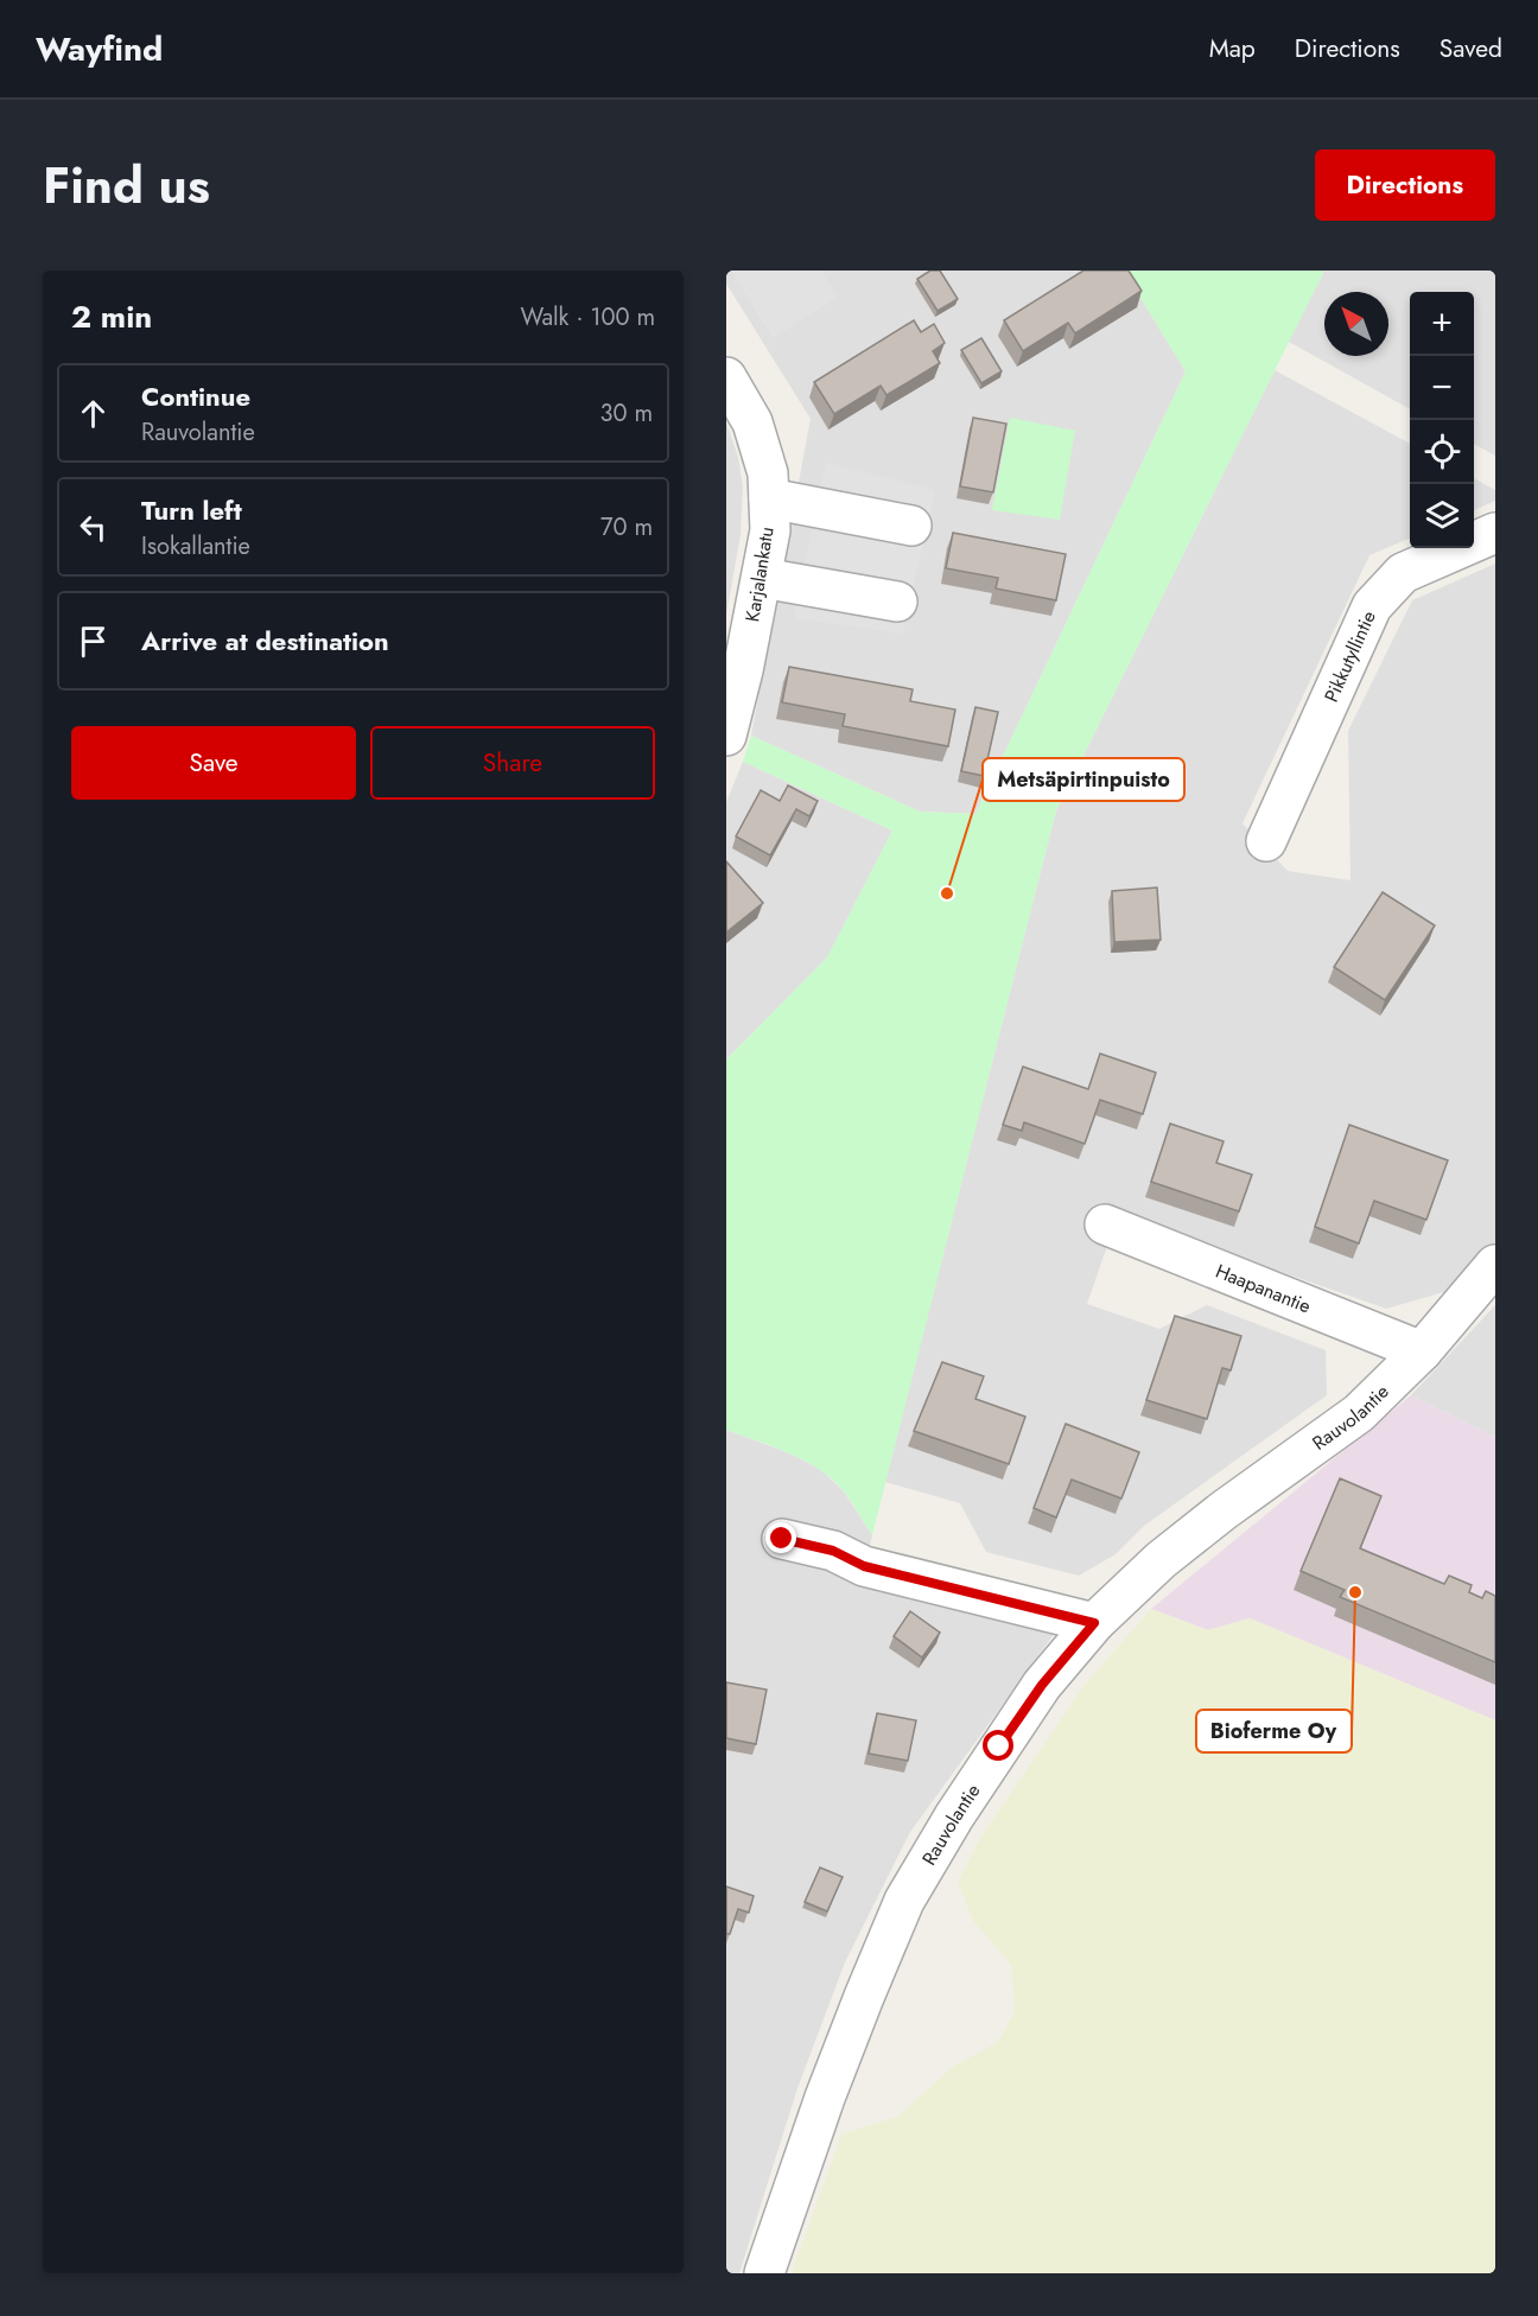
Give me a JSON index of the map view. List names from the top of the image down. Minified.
{"streets":{"street":["Karjalankatu","Pikkutyllintie","Haapanantie","Rauvolantie"]},"crossings":[["Haapanantie","Rauvolantie"]],"places":["Metsäpirtinpuisto","Bioferme Oy"],"north":"top left","page":{"header":"Wayfind","nav":["Map","Directions","Saved"],"title":"Find us","buttons":["Directions",["Save","Share"]],"heading":["2 min","Walk · 100 m"],"map_buttons":["+","−"],"list":[["Continue","Rauvolantie","30 m"],["Turn left","Isokallantie","70 m"],"Arrive at destination"]}}
